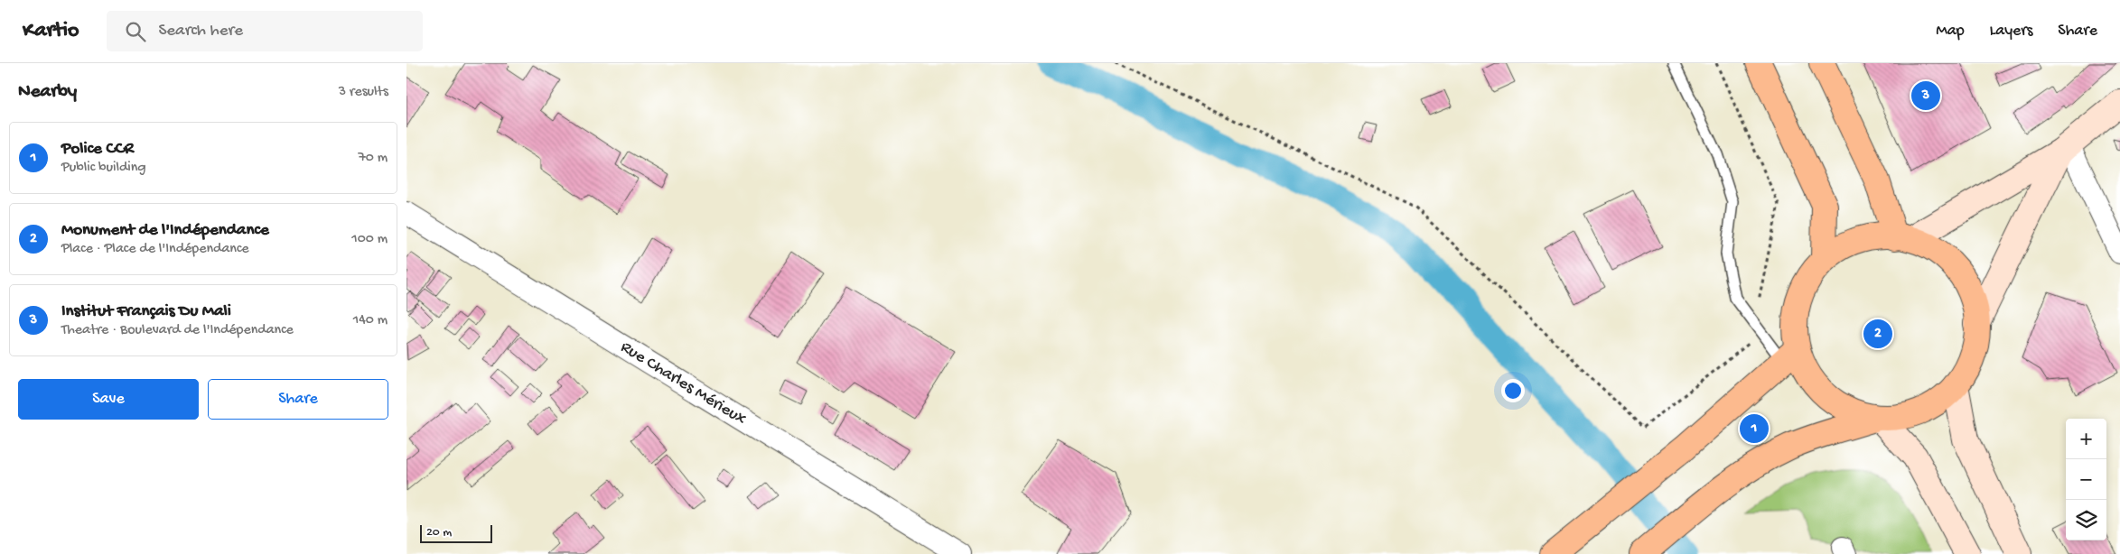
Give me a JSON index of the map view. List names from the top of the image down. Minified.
{"streets":{"street":["Rue Charles Mérieux"]},"scale_bar":"20 m","page":{"header":"Kartio","search":"Search here","nav":["Map","Layers","Share"],"heading":["Nearby","3 results"],"pins":["3","2","1"],"list":[{"mark":"1","name":"Police CCR","note":"Public building","value":"70 m"},{"mark":"2","name":"Monument de l'Indépendance","note":"Place · Place de l'Indépendance","value":"100 m"},{"mark":"3","name":"Institut Français Du Mali","note":"Theatre · Boulevard de l'Indépendance","value":"140 m"}],"buttons":["Save","Share"],"map_buttons":["+","−"],"scale":"20 m"}}
